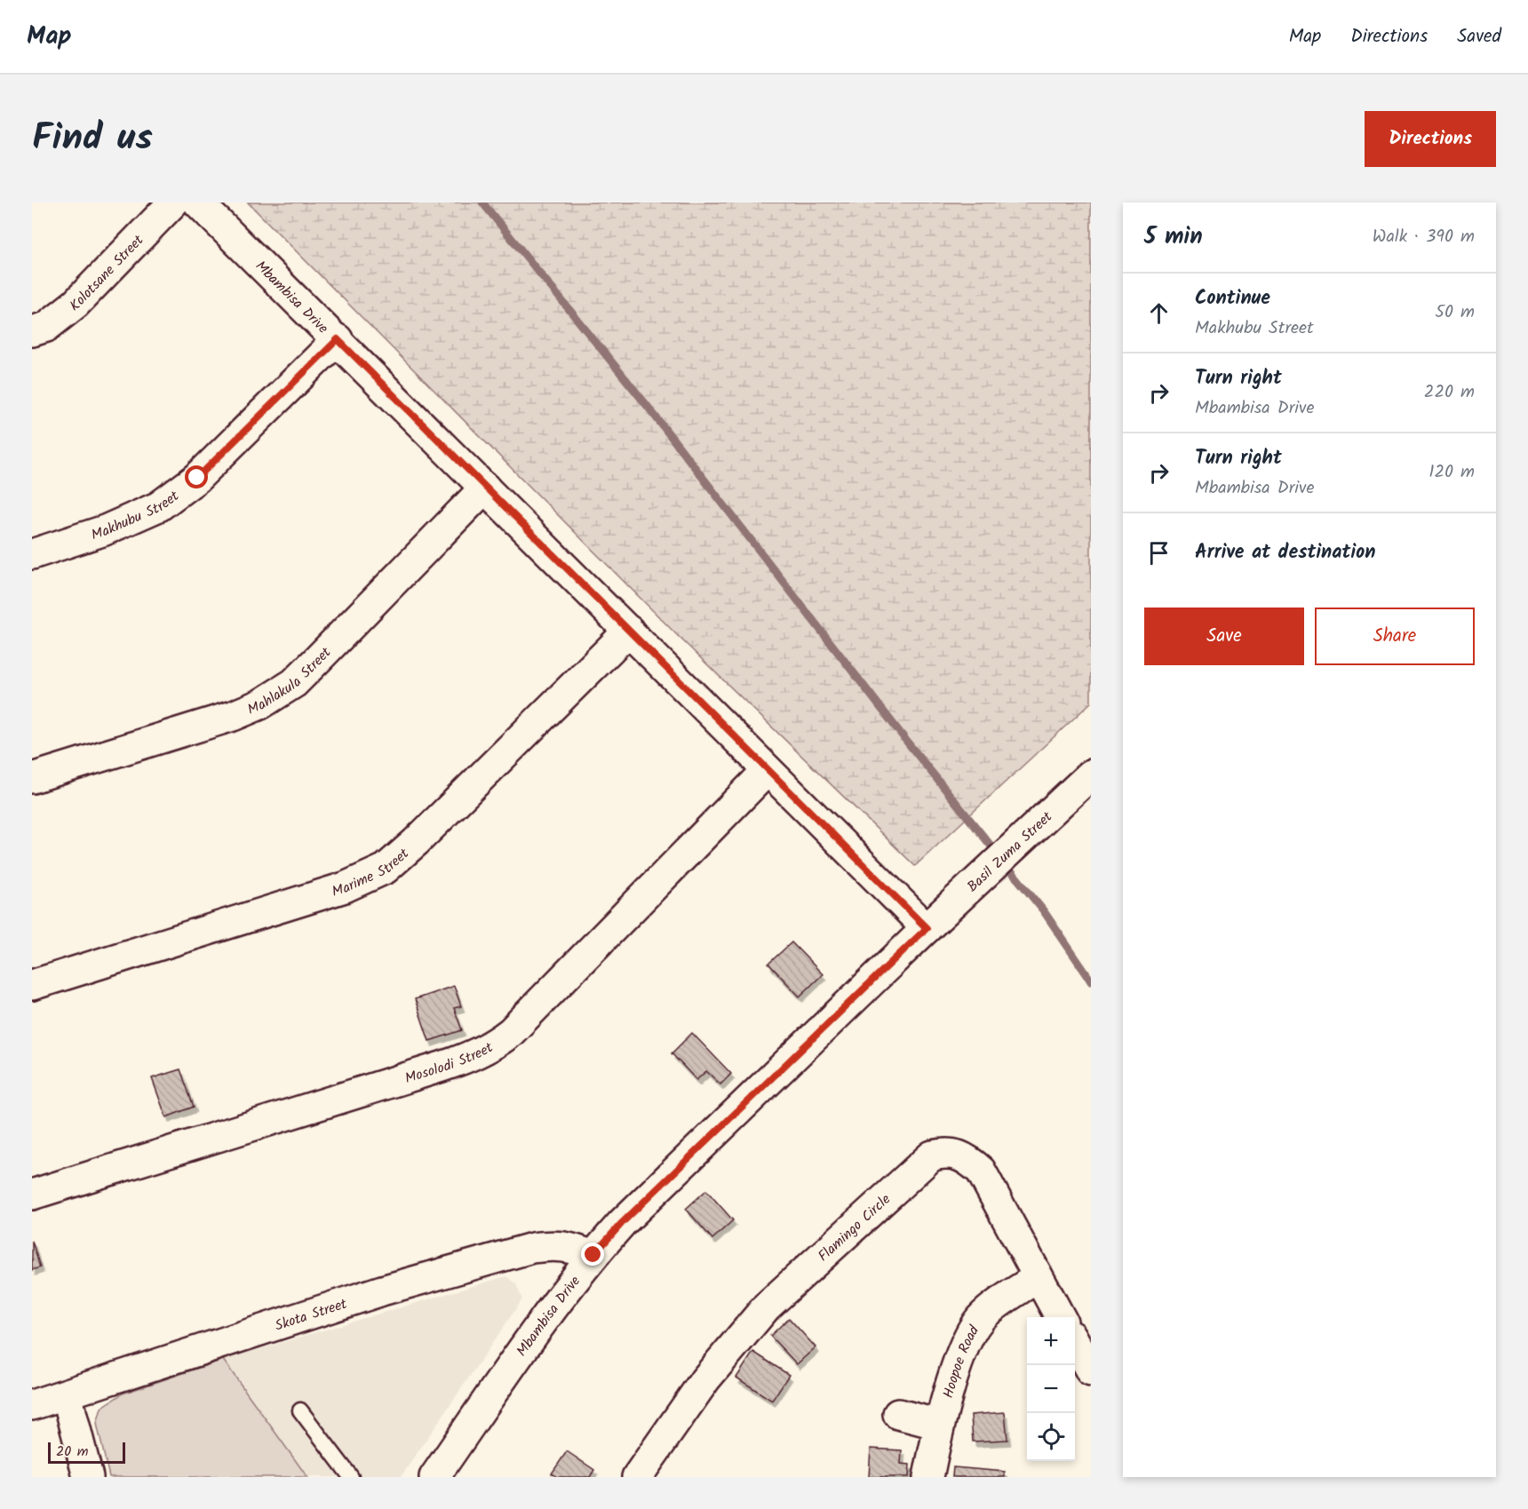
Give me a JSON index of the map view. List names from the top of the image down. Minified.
{"streets":{"street":["Kolotsane Street","Mbambisa Drive","Makhubu Street","Mahlakula Street","Basil Zuma Street","Marime Street","Mosolodi Street","Flamingo Circle","Skota Street","Hoopoe Road"]},"crossings":[["Mbambisa Drive","Makhubu Street"],["Mbambisa Drive","Mahlakula Street"],["Mbambisa Drive","Basil Zuma Street"],["Mbambisa Drive","Marime Street"],["Mbambisa Drive","Mosolodi Street"],["Mbambisa Drive","Skota Street"],["Flamingo Circle","Hoopoe Road"]],"scale_bar":"20 m","page":{"header":"Map","nav":["Map","Directions","Saved"],"title":"Find us","buttons":["Directions",["Save","Share"]],"heading":["5 min","Walk · 390 m"],"list":[["Continue","Makhubu Street","50 m"],["Turn right","Mbambisa Drive","220 m"],["Turn right","Mbambisa Drive","120 m"],"Arrive at destination"],"map_buttons":["+","−"],"scale":"20 m"}}
